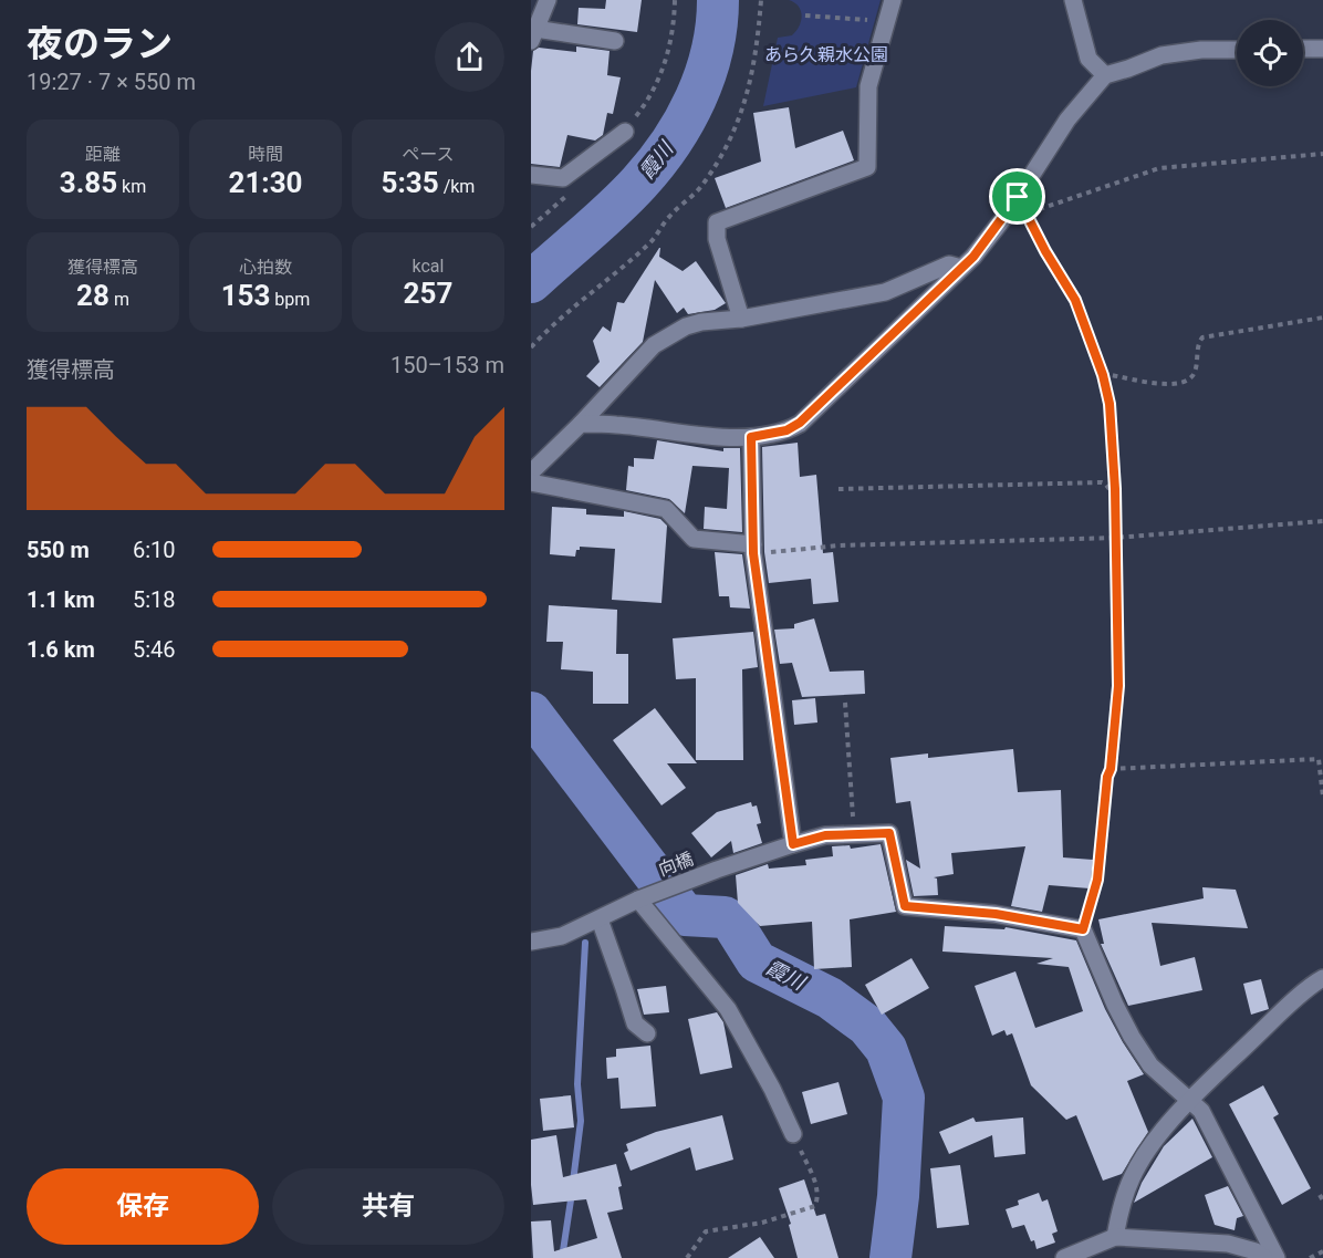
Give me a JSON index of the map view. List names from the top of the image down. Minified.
{"streets":{"street":["向橋"]},"water":["霞川"],"parks":["あら久親水公園"],"page":{"heading":["夜のラン","19:27 · 7 × 550 m"],"stats":[["距離","3.85 km"],["時間","21:30"],["ペース","5:35 /km"],["獲得標高","28 m"],["心拍数","153 bpm"],["kcal","257"]],"chart":["獲得標高","150–153 m"],"list":[{"name":"550 m","note":"6:10"},{"name":"1.1 km","note":"5:18"},{"name":"1.6 km","note":"5:46"}],"buttons":["保存","共有"]}}
